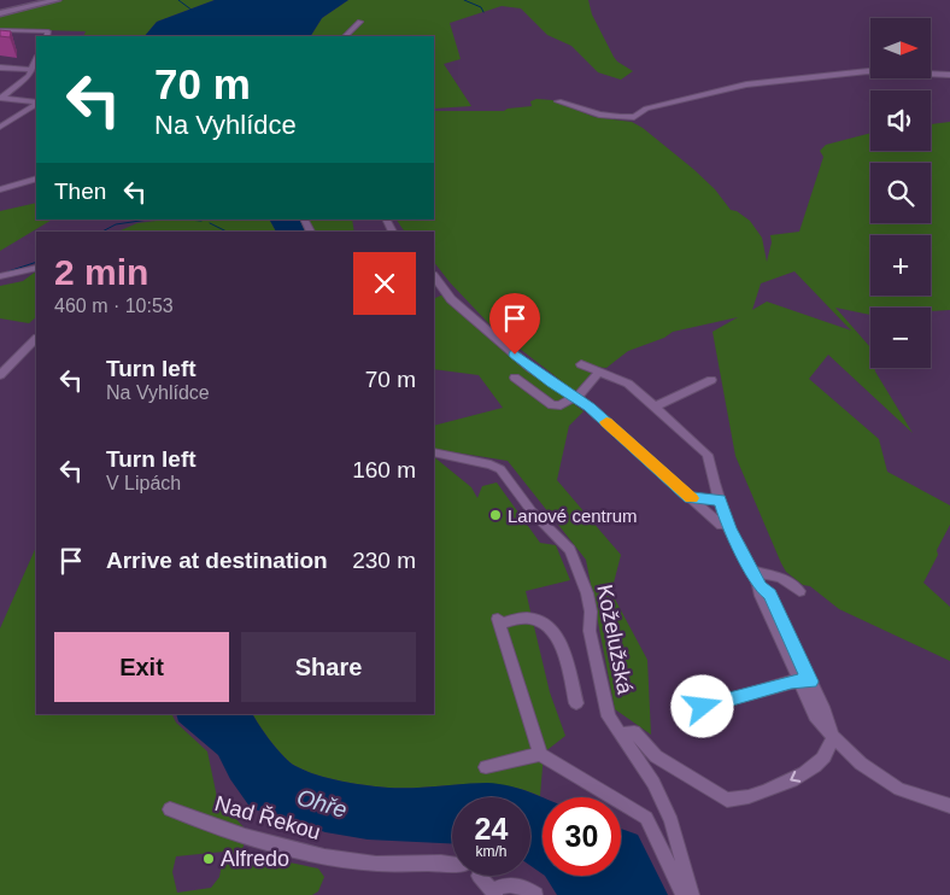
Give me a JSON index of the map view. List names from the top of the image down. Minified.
{"streets":{"street":["Koželužská","Nad Řekou"]},"water":["Ohře"],"places":["Lanové centrum","Alfredo"],"north":"right","page":{"map_buttons":["+","−"],"turn":["70 m","Na Vyhlídce"],"then":"Then","heading":["2 min","460 m · 10:53"],"list":[{"name":"Turn left","note":"Na Vyhlídce","value":"70 m"},{"name":"Turn left","note":"V Lipách","value":"160 m"},{"name":"Arrive at destination","value":"230 m"}],"buttons":["Exit","Share"],"speed":"24 km/h","limit":"30"}}
